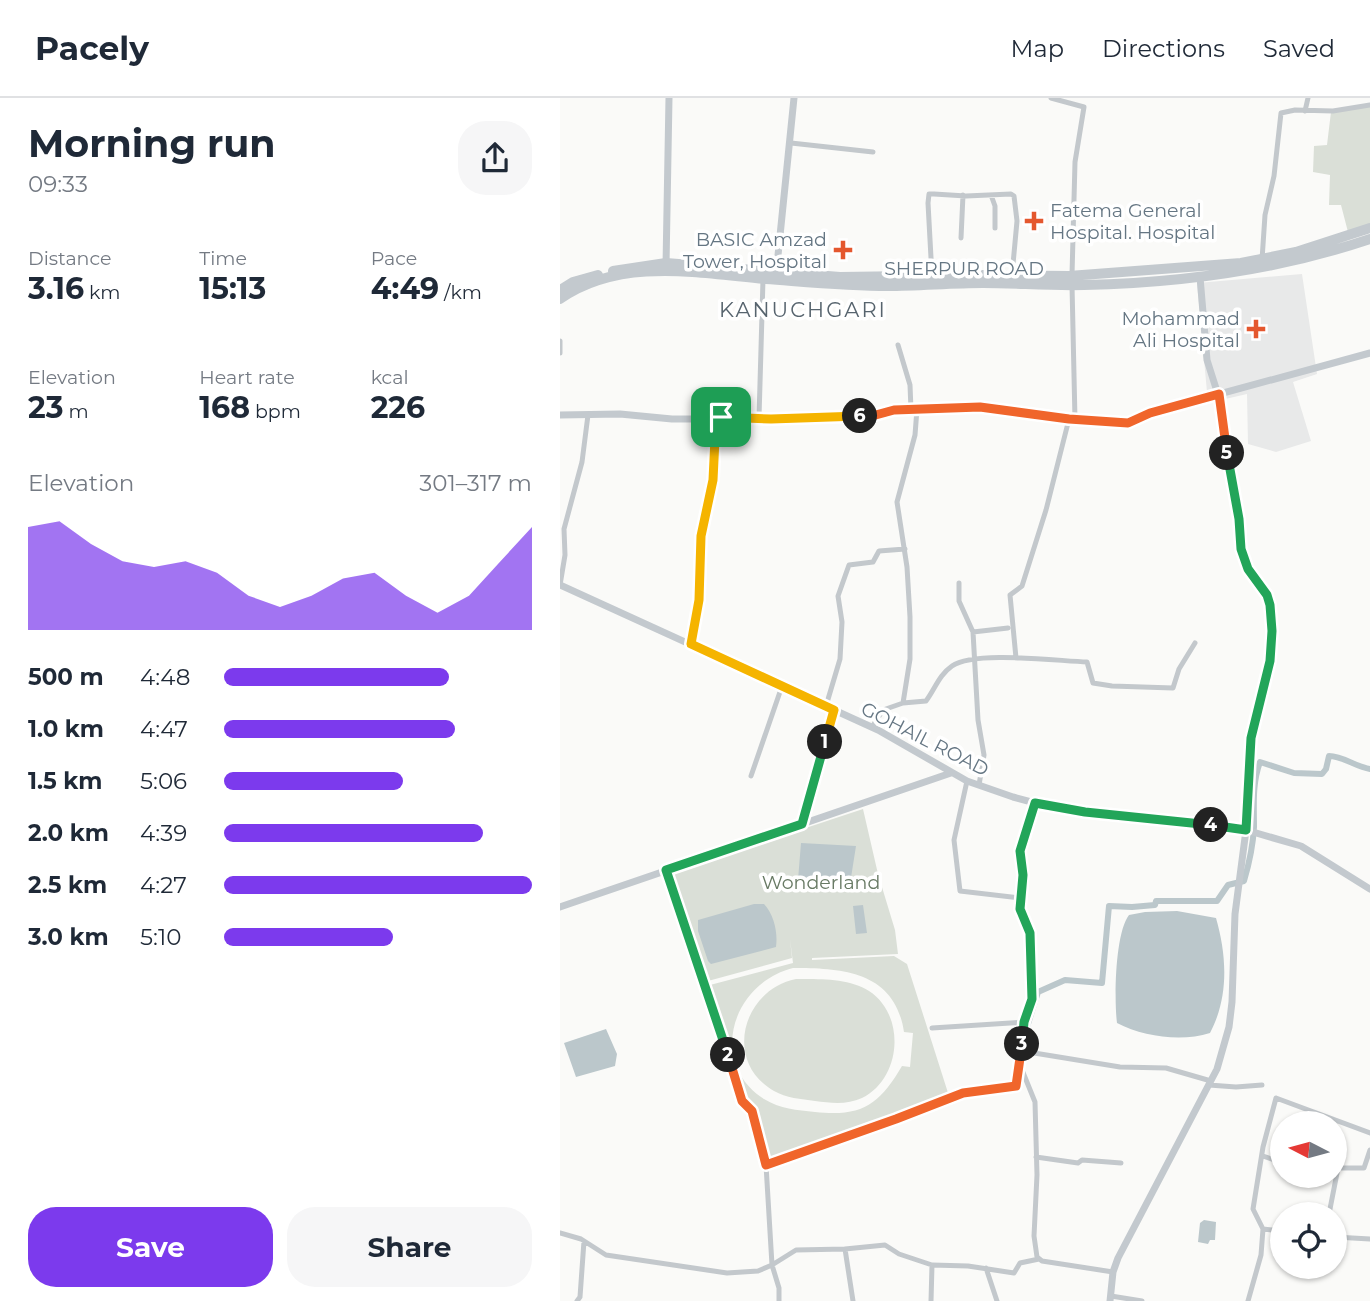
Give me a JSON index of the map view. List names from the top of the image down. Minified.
{"streets":{"highway":["SHERPUR ROAD"],"street":["GOHAIL ROAD"]},"districts":["KANUCHGARI"],"parks":["Wonderland"],"places":{"health":["Fatema General Hospital. Hospital","BASIC Amzad Tower, Hospital","Mohammad Ali Hospital"]},"north":"left","page":{"header":"Pacely","nav":["Map","Directions","Saved"],"heading":["Morning run","09:33"],"stats":[["Distance","3.16 km"],["Time","15:13"],["Pace","4:49 /km"],["Elevation","23 m"],["Heart rate","168 bpm"],["kcal","226"]],"pins":["6","5","1","4","3","2"],"chart":["Elevation","301–317 m"],"list":[{"name":"500 m","note":"4:48"},{"name":"1.0 km","note":"4:47"},{"name":"1.5 km","note":"5:06"},{"name":"2.0 km","note":"4:39"},{"name":"2.5 km","note":"4:27"},{"name":"3.0 km","note":"5:10"}],"buttons":["Save","Share"]}}
